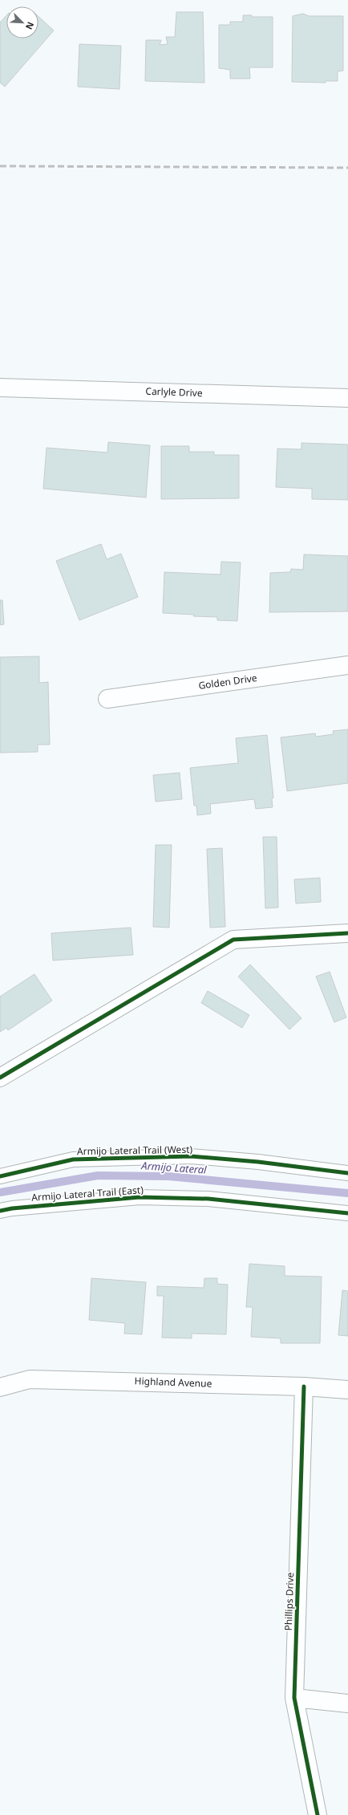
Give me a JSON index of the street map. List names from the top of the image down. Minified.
{"streets":{"street":["Carlyle Drive","Golden Drive","Highland Avenue","Phillips Drive"],"lane":["Armijo Lateral Trail (West)","Armijo Lateral Trail (East)"]},"crossings":[["Highland Avenue","Phillips Drive"]],"water":["Armijo Lateral"],"north":"bottom right"}
